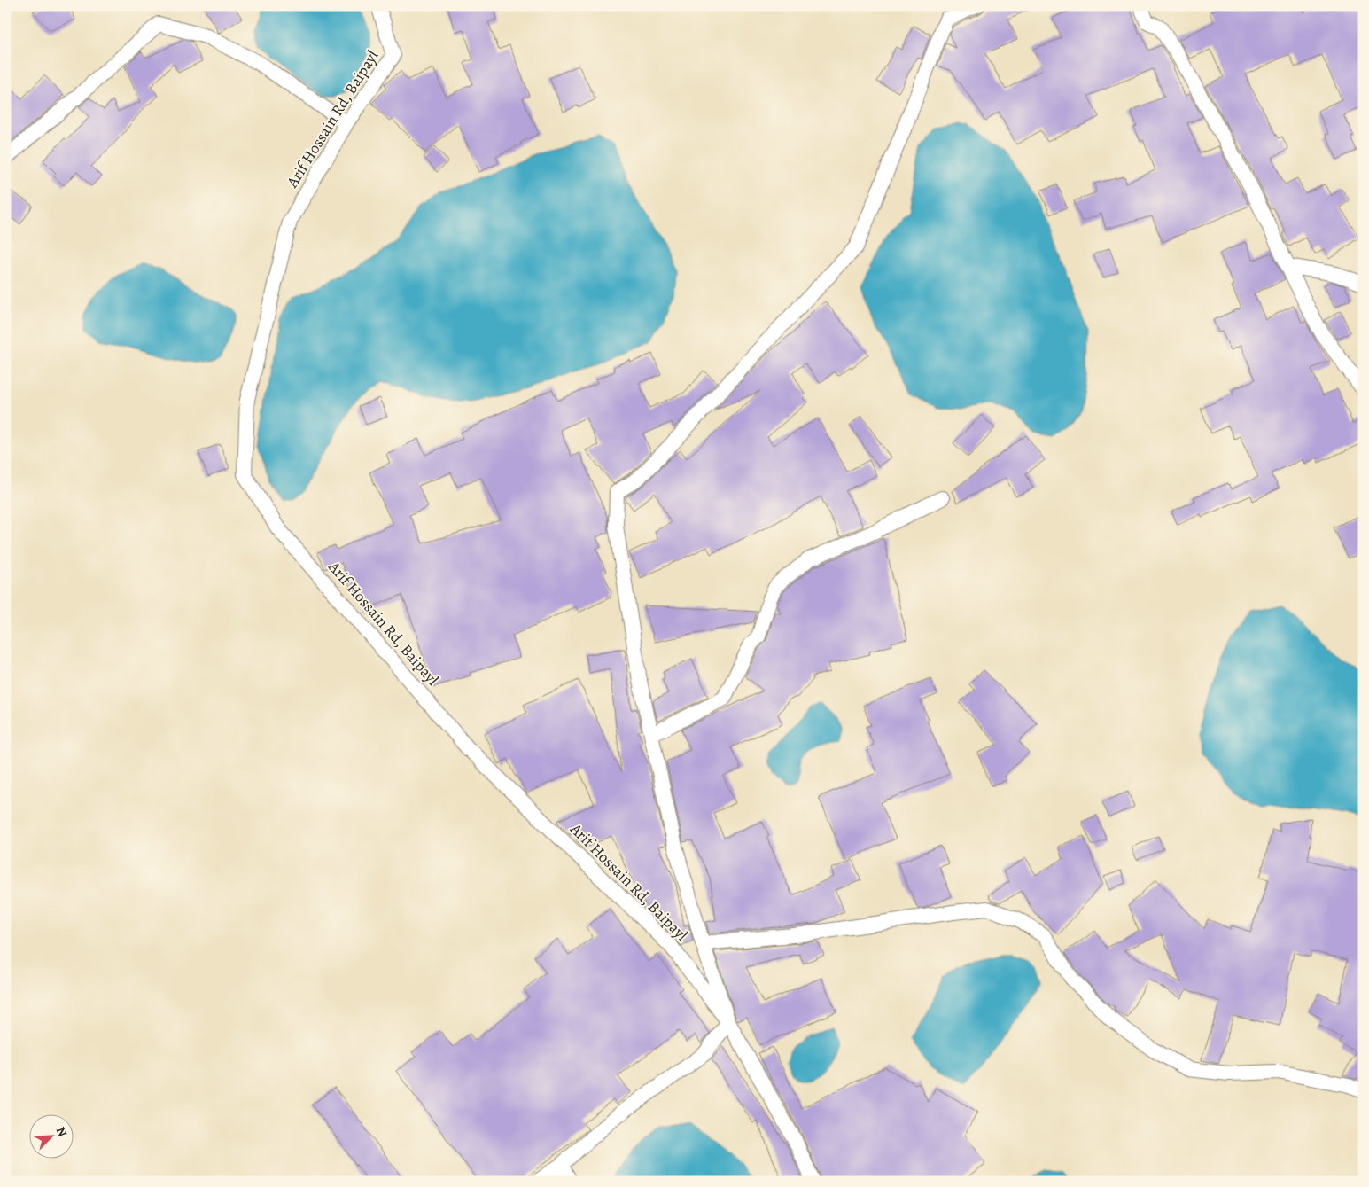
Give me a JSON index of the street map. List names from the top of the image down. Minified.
{"streets":{"street":["Arif Hossain Rd, Baipayl"]},"north":"top right"}
